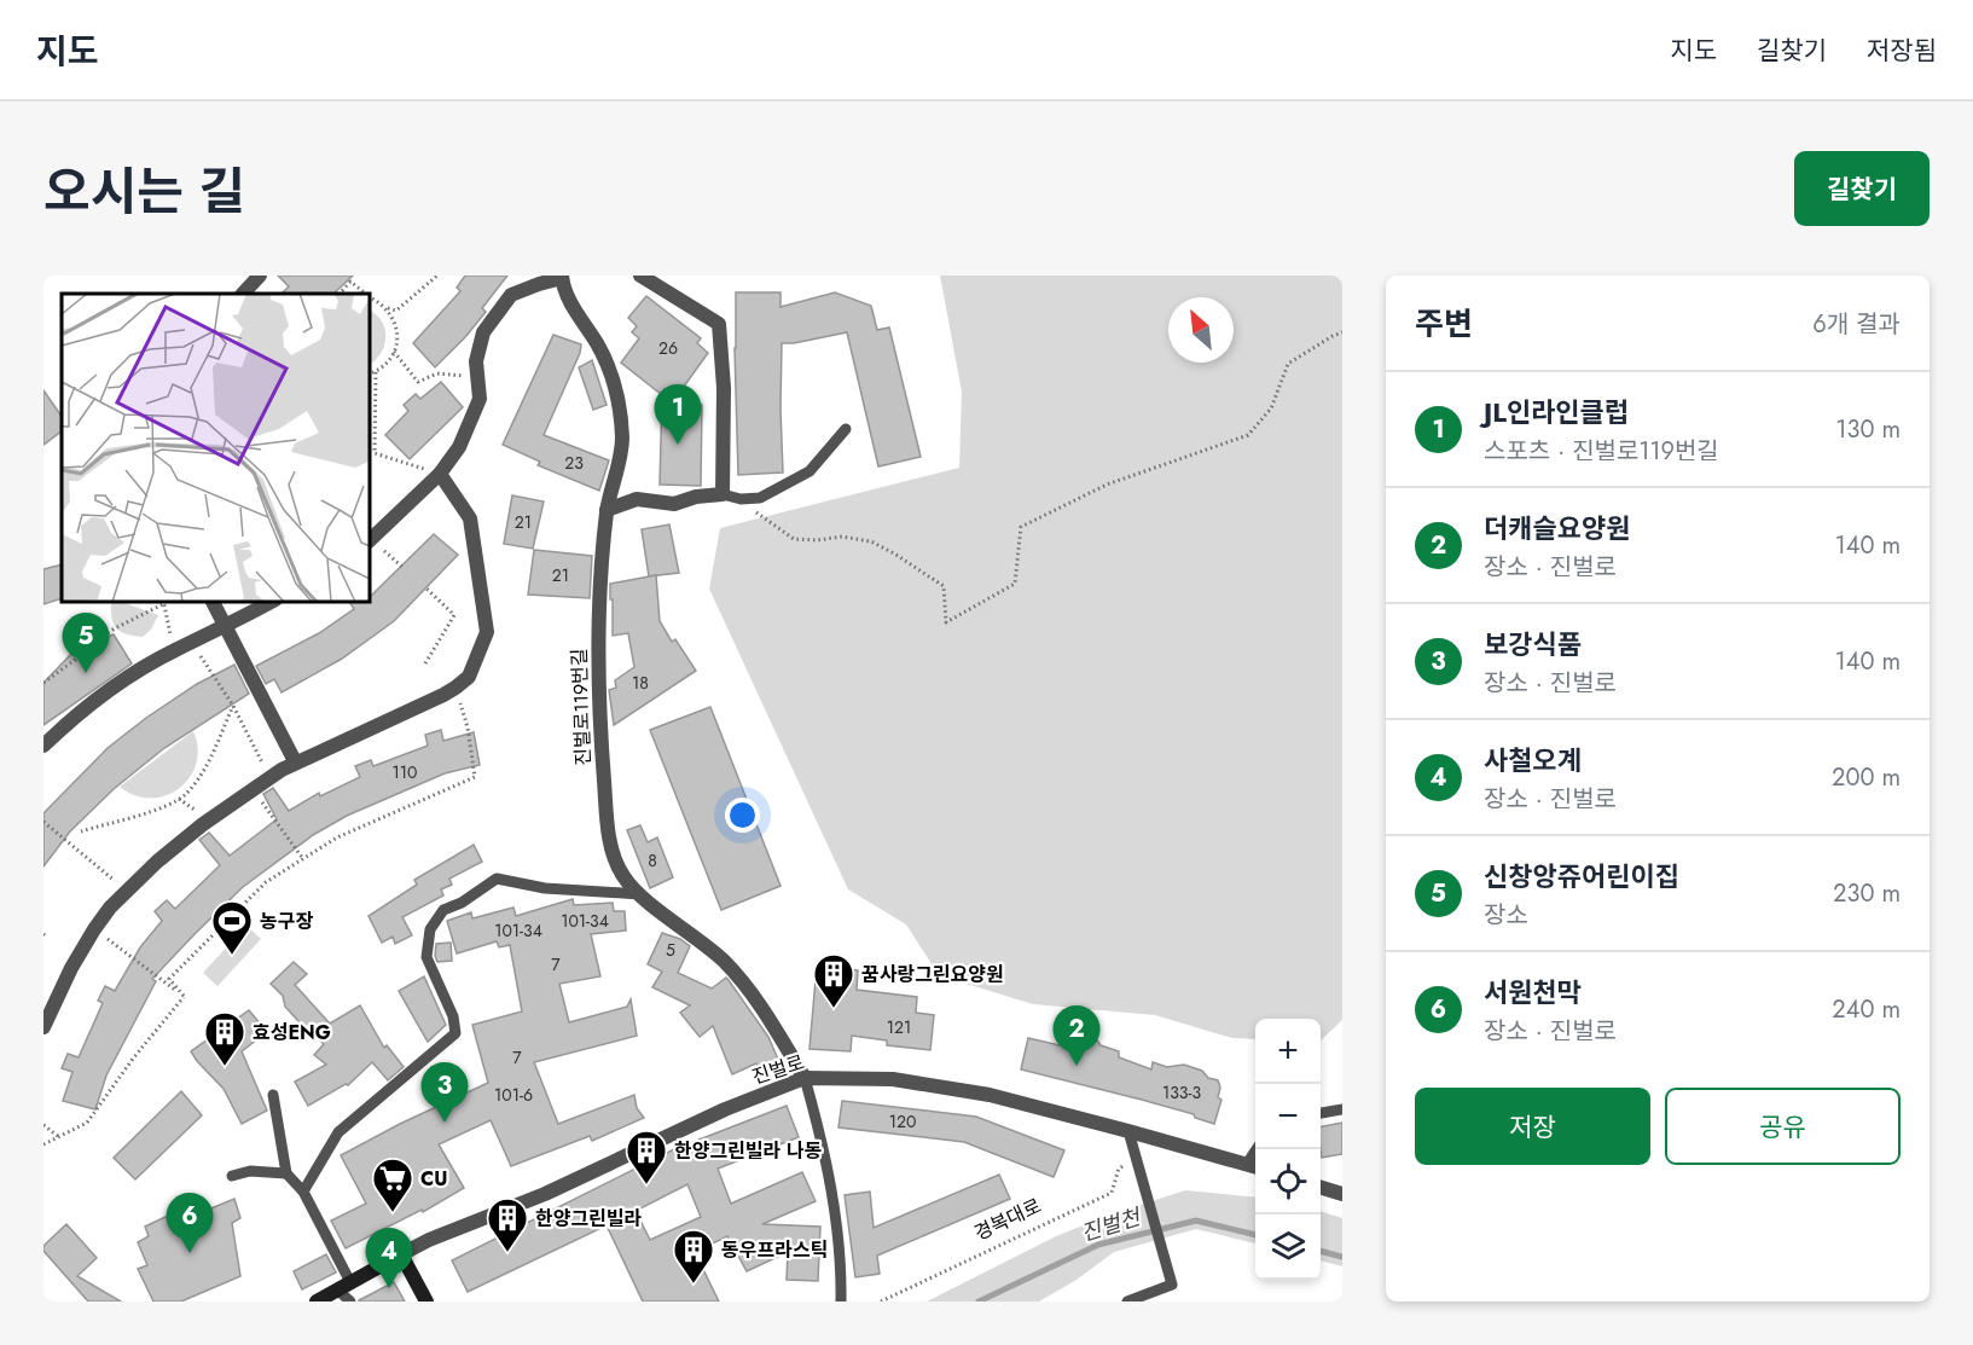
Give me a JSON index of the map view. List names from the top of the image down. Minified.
{"streets":{"street":["진벌로119번길","진벌로"],"path":["경복대로"]},"crossings":[["진벌로119번길","진벌로"]],"water":["진벌천"],"places":{"sports":["농구장"],"building":["꿈사랑그린요양원","효성ENG","한양그린빌라 나동","한양그린빌라","동우프라스틱"],"supermarket":["CU"]},"house_numbers":["26","23","21","21","18","110","8","101-34","101-34","5","7","121","7","133-3","101-6","120"],"north":"top left","page":{"header":"지도","nav":["지도","길찾기","저장됨"],"title":"오시는 길","buttons":["길찾기",["저장","공유"]],"heading":["주변","6개 결과"],"list":[{"mark":"1","name":"JL인라인클럽","note":"스포츠 · 진벌로119번길","value":"130 m"},{"mark":"2","name":"더캐슬요양원","note":"장소 · 진벌로","value":"140 m"},{"mark":"3","name":"보강식품","note":"장소 · 진벌로","value":"140 m"},{"mark":"4","name":"사철오계","note":"장소 · 진벌로","value":"200 m"},{"mark":"5","name":"신창앙쥬어린이집","note":"장소","value":"230 m"},{"mark":"6","name":"서원천막","note":"장소 · 진벌로","value":"240 m"}],"pins":["1","5","2","3","6","4"],"map_buttons":["+","−"]}}
